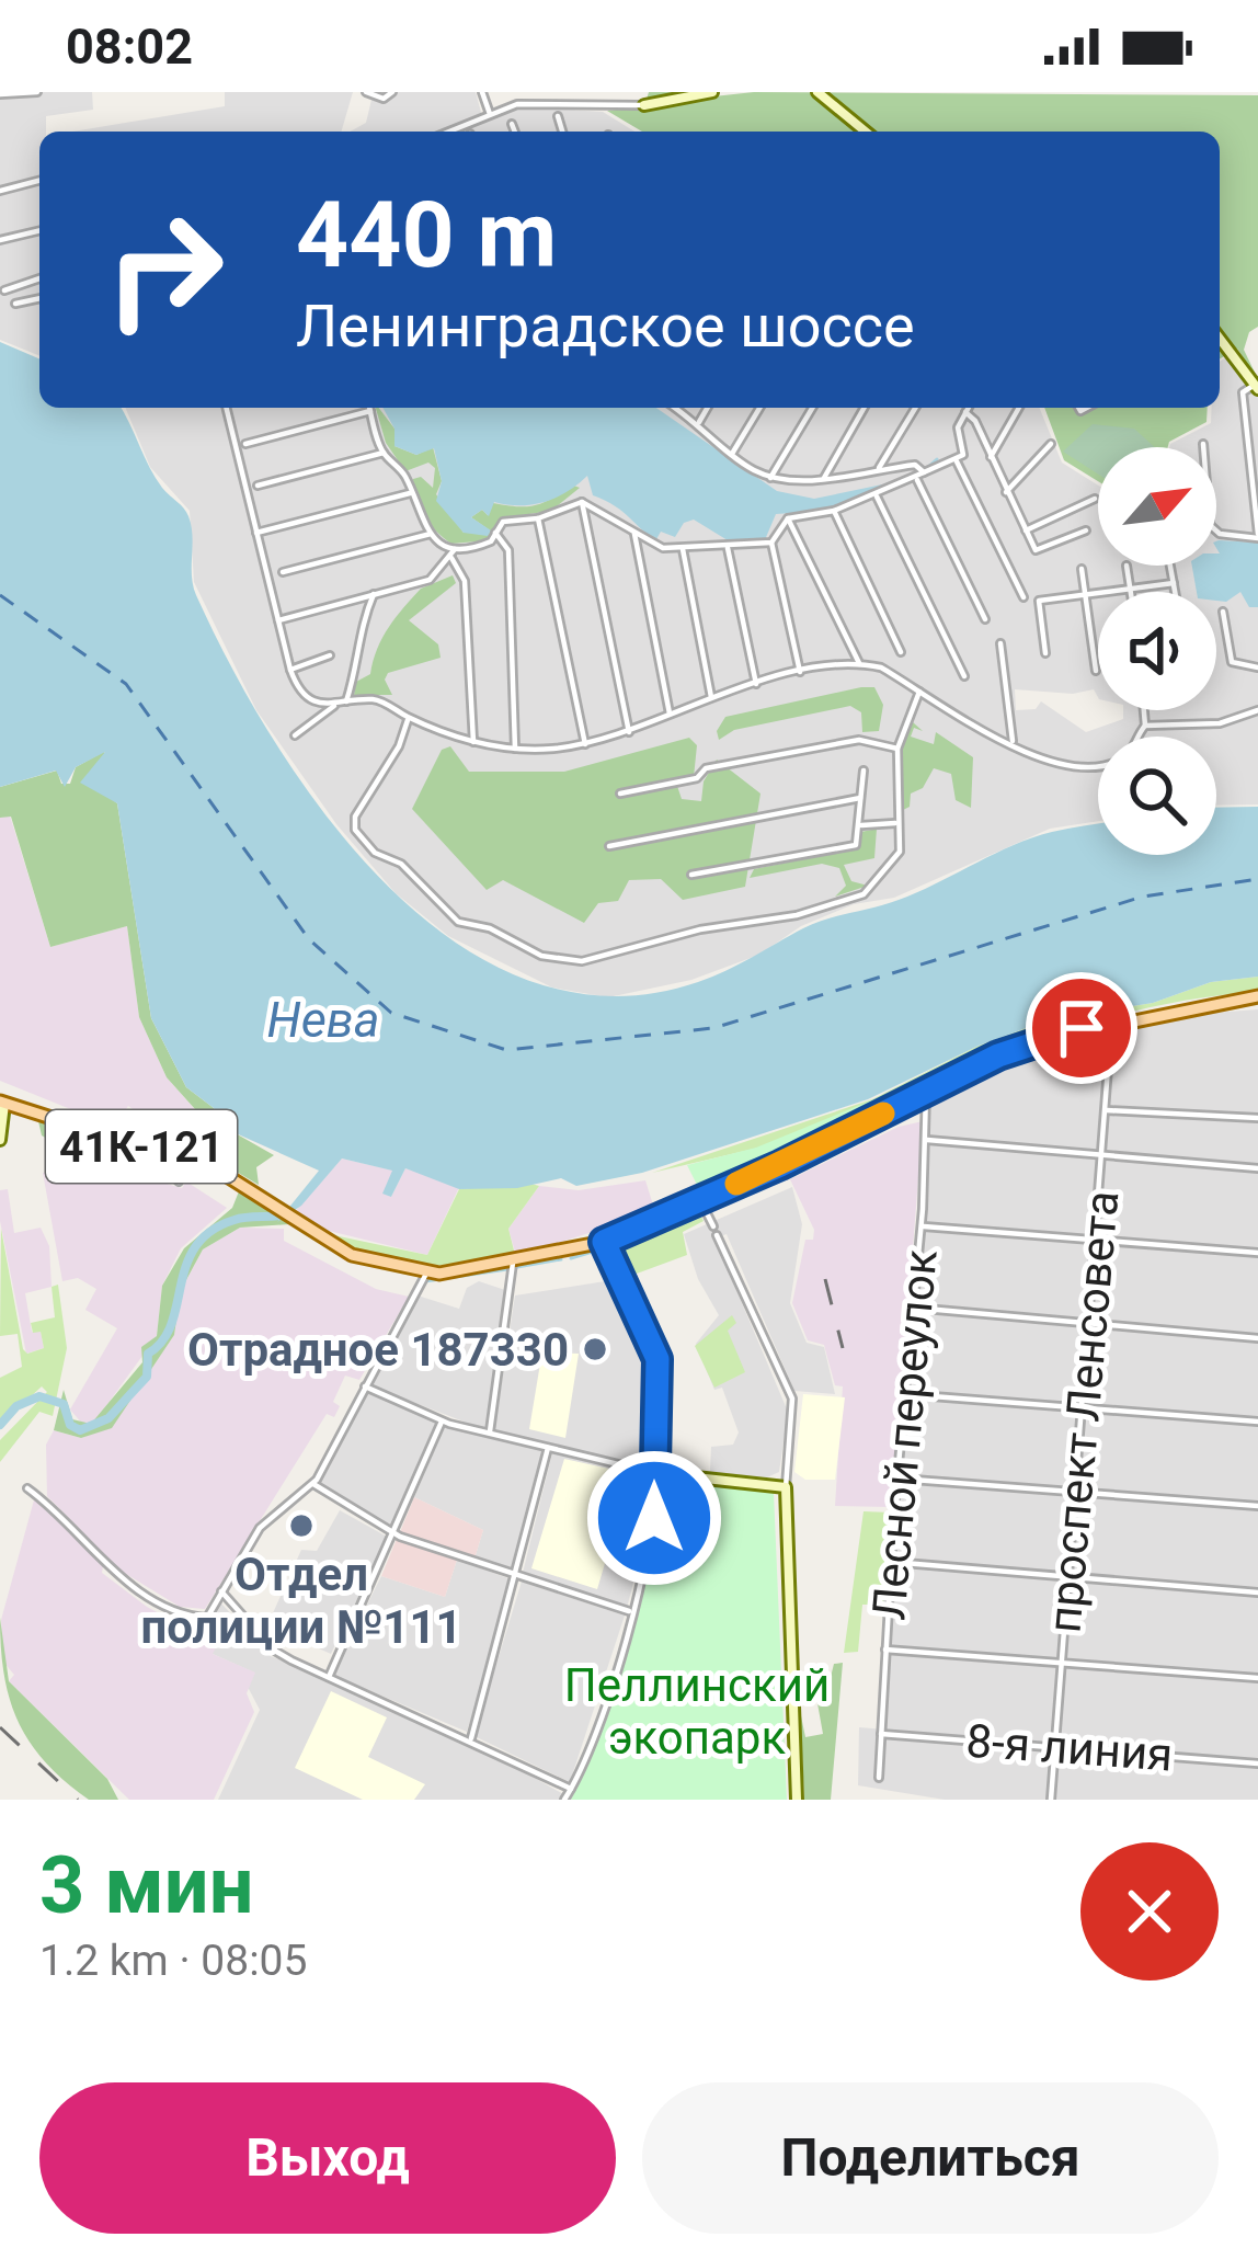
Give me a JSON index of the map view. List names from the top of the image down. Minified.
{"streets":{"main road":["41К-121"],"street":["проспект Ленсовета","Лесной переулок","8-я линия"]},"crossings":[["41К-121","проспект Ленсовета"],["41К-121","Лесной переулок"],["проспект Ленсовета","8-я линия"],["Лесной переулок","8-я линия"]],"water":["Нева"],"parks":["Пеллинский экопарк"],"places":["Отрадное 187330","Отдел полиции №111"],"north":"top right","page":{"status":"08:02","turn":["440 m","Ленинградское шоссе"],"heading":["3 мин","1.2 km · 08:05"],"buttons":["Выход","Поделиться"]}}
